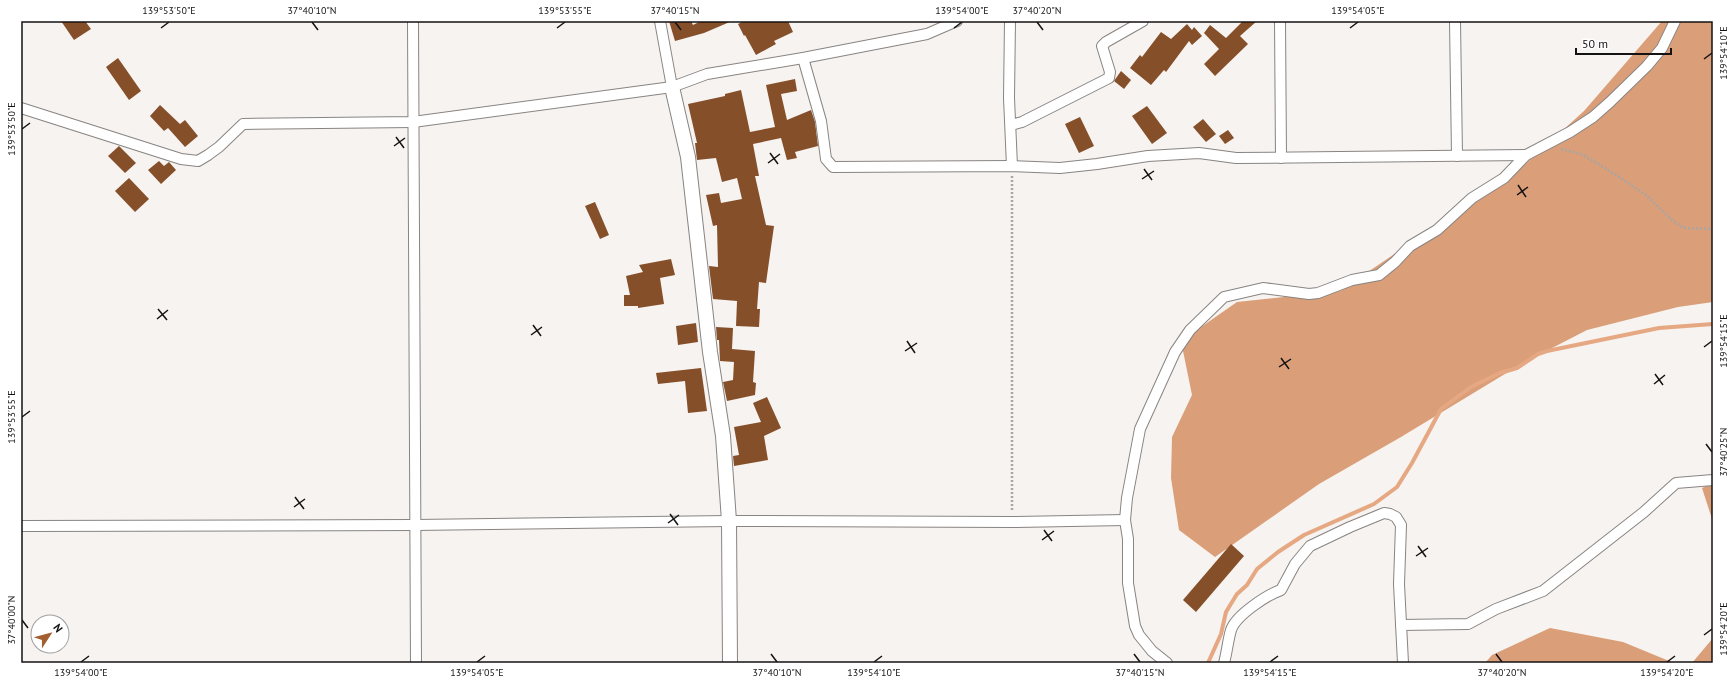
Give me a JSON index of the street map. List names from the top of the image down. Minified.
{"scale_bar":"50 m","north":"top right","coordinates":["139°53'50\"E","37°40'10\"N","139°53'55\"E","37°40'15\"N","139°54'00\"E","37°40'20\"N","139°54'05\"E","139°54'10\"E","139°54'15\"E","37°40'25\"N","37°40'00\"N","139°54'20\"E"]}
